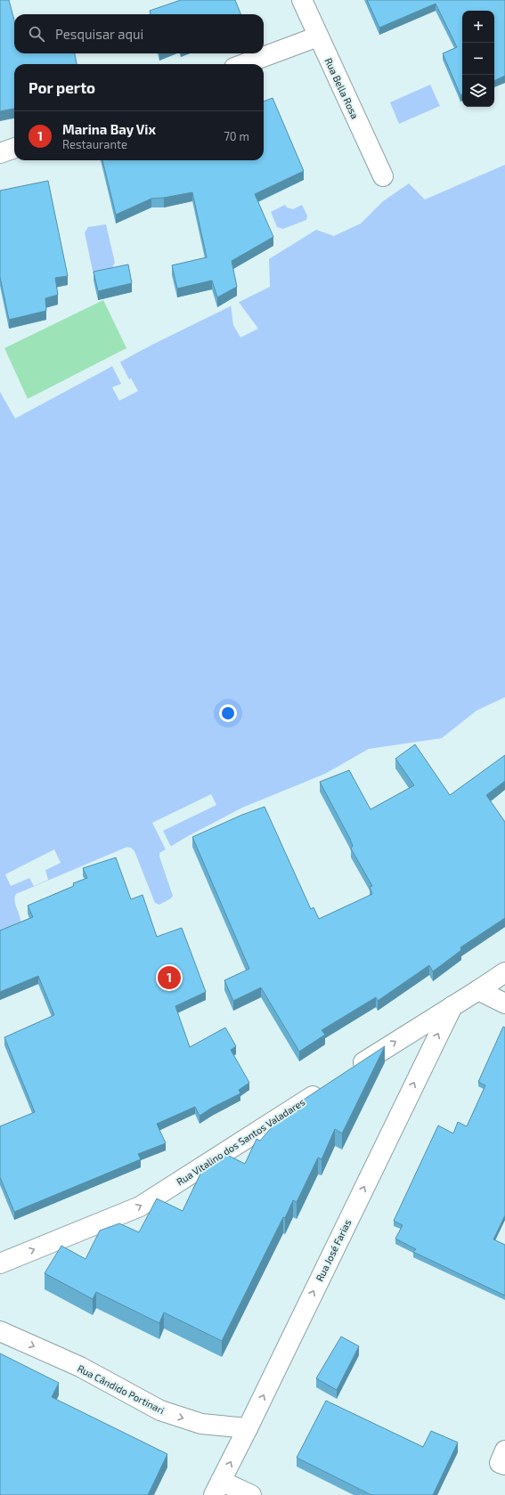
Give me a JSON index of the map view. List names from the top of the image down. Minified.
{"streets":{"street":["Rua Bella Rosa","Rua Vitalino dos Santos Valadares","Rua José Farias","Rua Cândido Portinari"]},"crossings":[["Rua José Farias","Rua Cândido Portinari"]],"one_way":["Rua Vitalino dos Santos Valadares","Rua José Farias","Rua Cândido Portinari"],"page":{"map_buttons":["+","−"],"search":"Pesquisar aqui","heading":"Por perto","list":[{"mark":"1","name":"Marina Bay Vix","note":"Restaurante","value":"70 m"}],"pins":"1"}}
